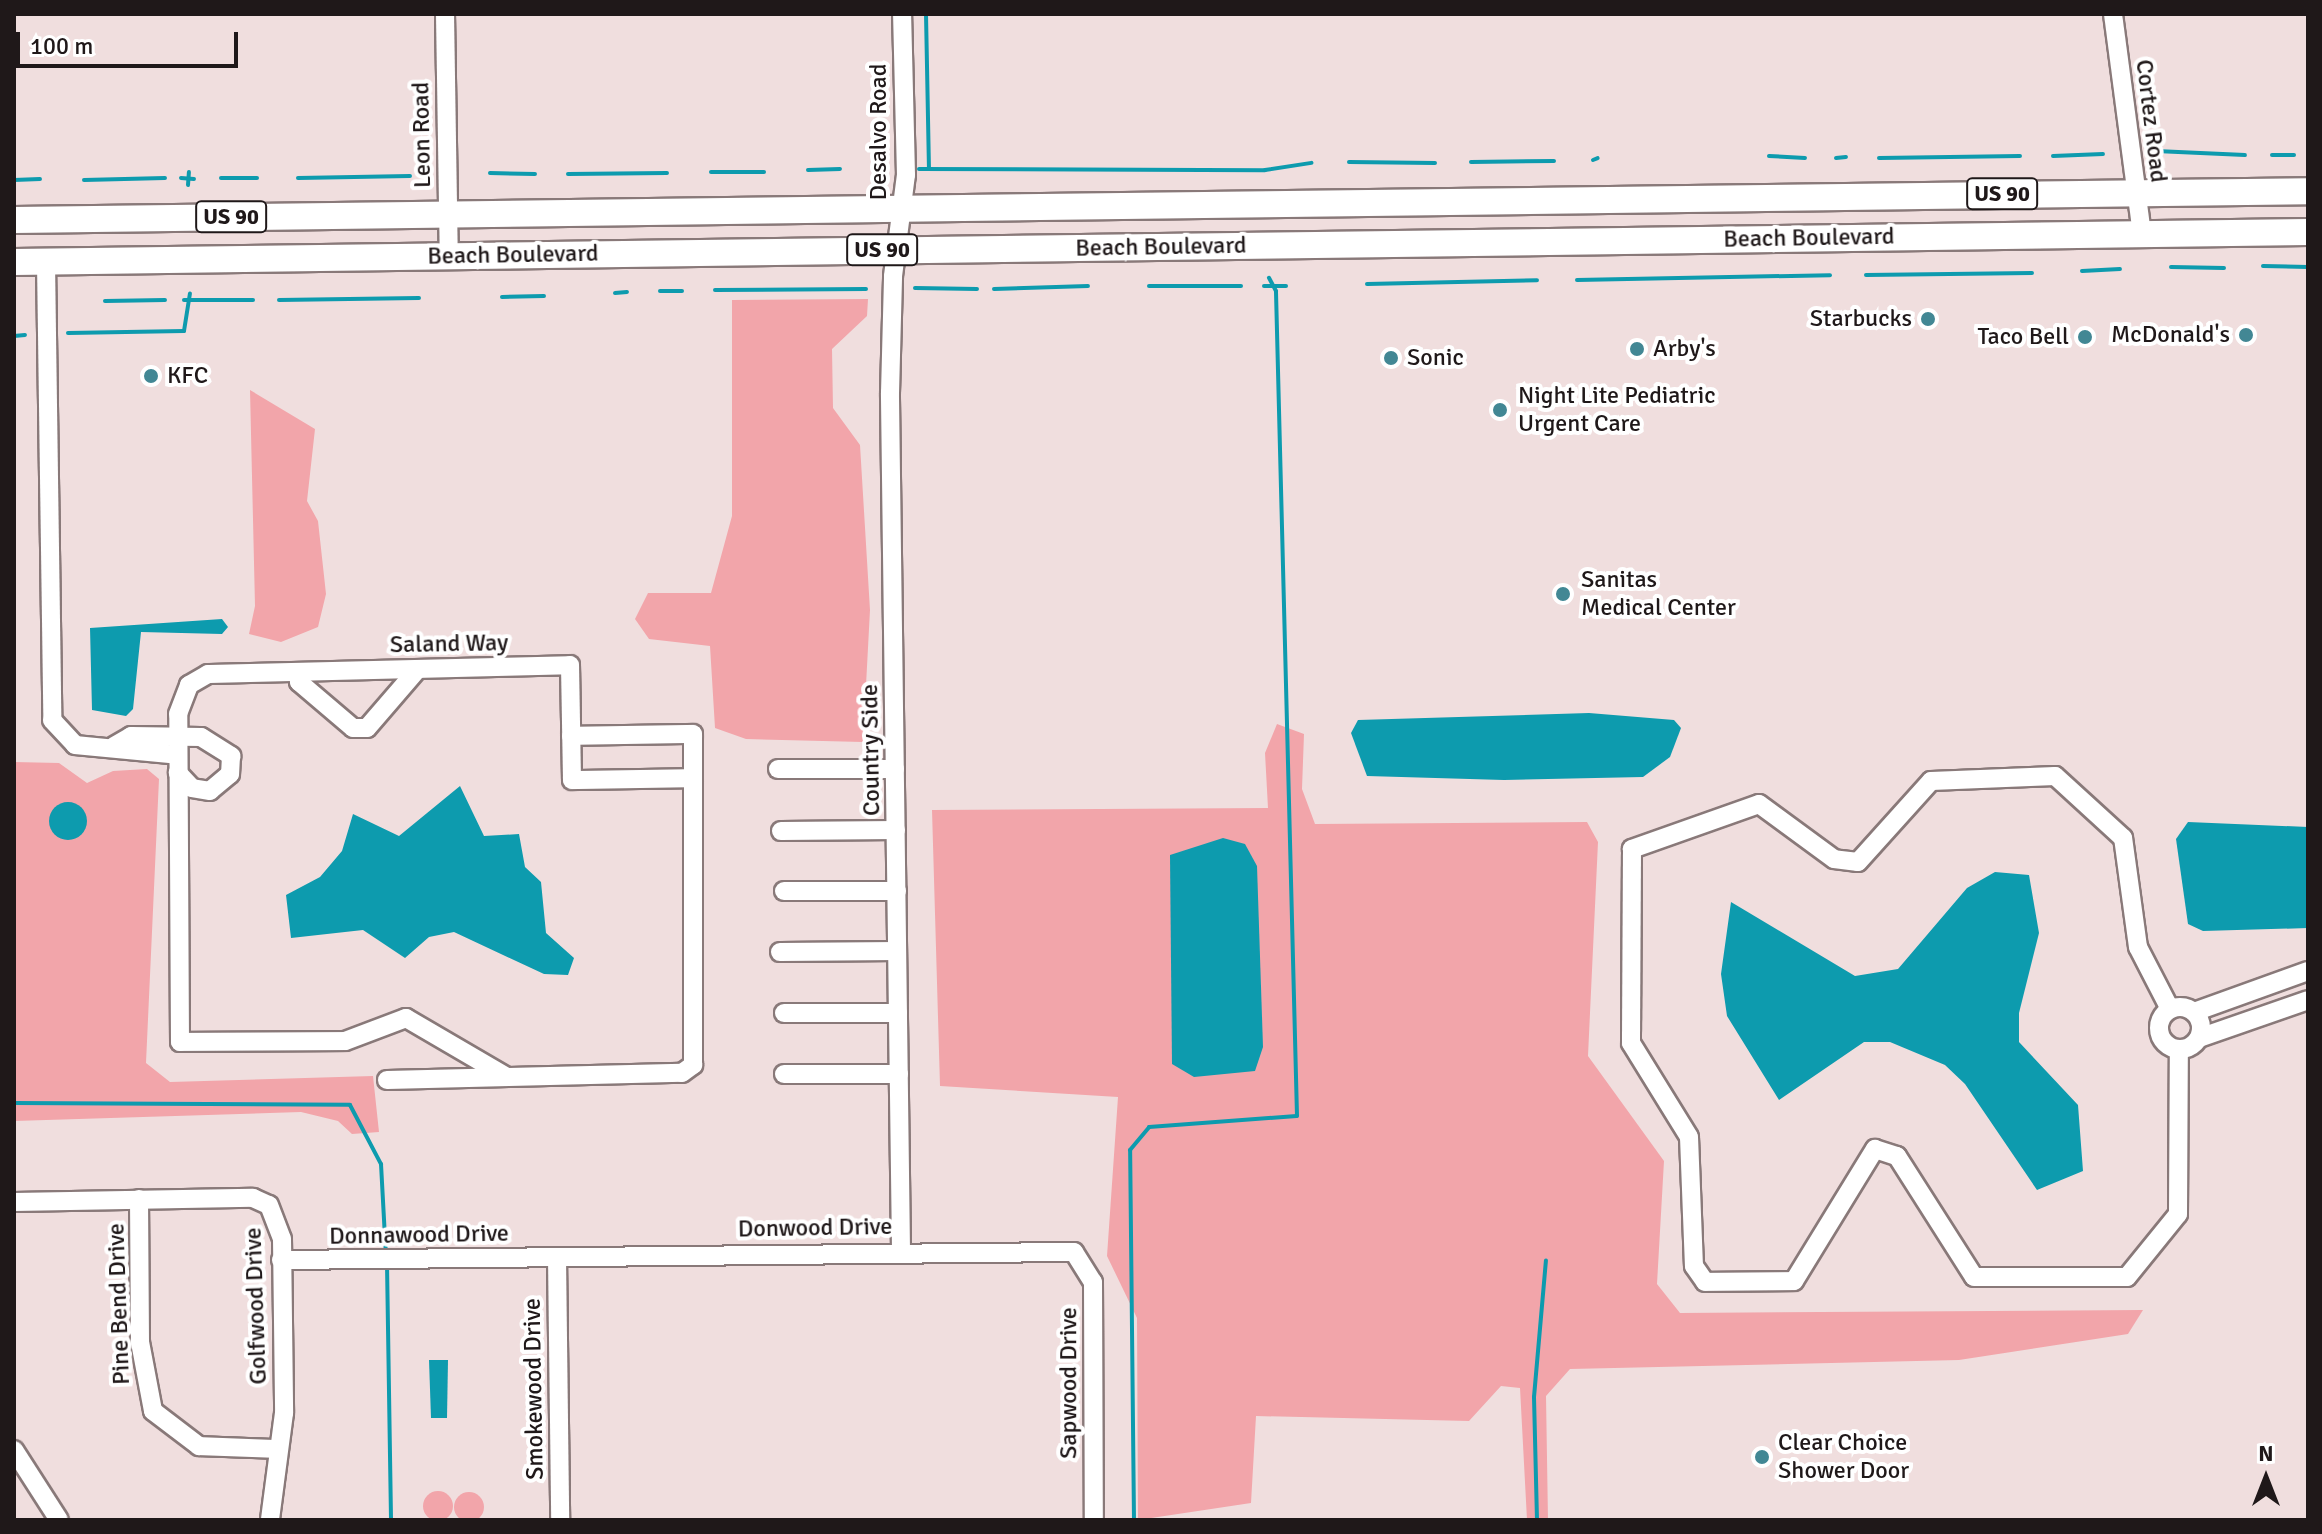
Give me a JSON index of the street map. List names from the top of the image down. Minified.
{"streets":{"highway":["US 90","Beach Boulevard"],"street":["Cortez Road","Desalvo Road","Leon Road","Saland Way","Country Side","Donwood Drive","Donnawood Drive","Pine Bend Drive","Golfwood Drive","Sapwood Drive","Smokewood Drive"]},"crossings":[["Cortez Road","US 90"],["Cortez Road","Beach Boulevard"],["Desalvo Road","US 90"],["Desalvo Road","Beach Boulevard"],["Desalvo Road","Country Side"],["Leon Road","US 90"],["Leon Road","Beach Boulevard"],["Beach Boulevard","Country Side"],["Country Side","Donwood Drive"],["Donwood Drive","Donnawood Drive"],["Donwood Drive","Sapwood Drive"],["Donwood Drive","Smokewood Drive"],["Donnawood Drive","Golfwood Drive"],["Donnawood Drive","Smokewood Drive"],["Pine Bend Drive","Golfwood Drive"]],"places":["Starbucks","McDonald's","Taco Bell","Arby's","Sonic","KFC","Night Lite Pediatric Urgent Care","Sanitas Medical Center","Clear Choice Shower Door"],"scale_bar":"100 m","north":"top"}
